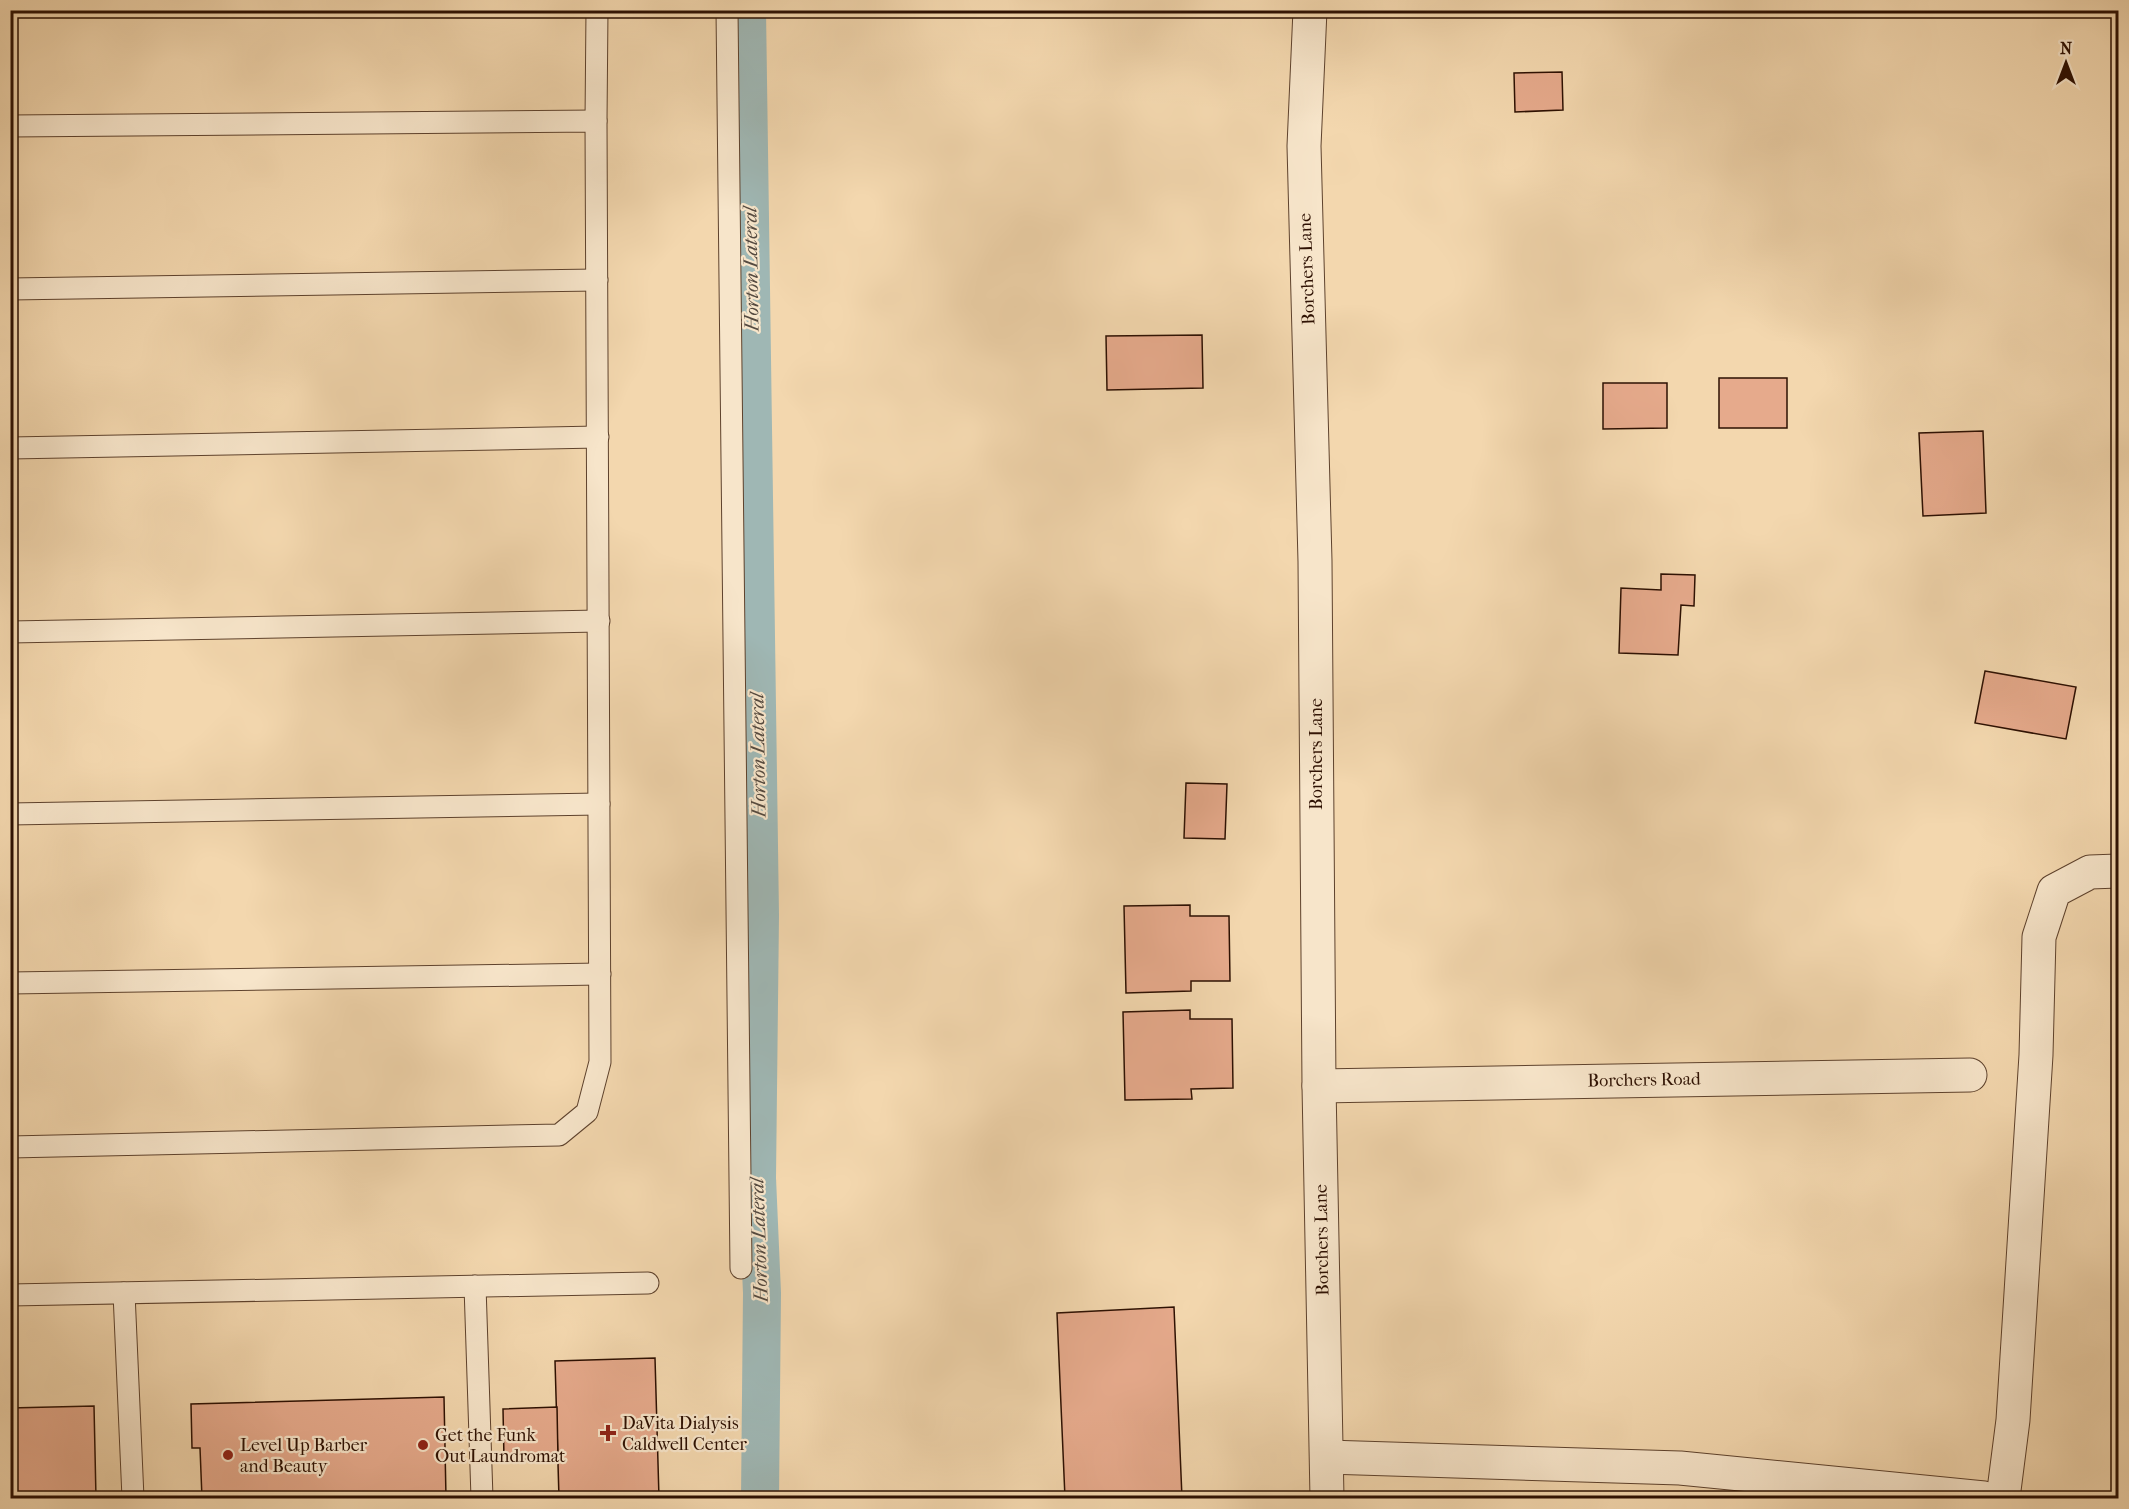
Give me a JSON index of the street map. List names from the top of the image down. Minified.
{"streets":{"street":["Borchers Lane","Borchers Road"]},"crossings":[["Borchers Lane","Borchers Road"]],"water":["Horton Lateral"],"places":{"health":["DaVita Dialysis Caldwell Center"],"other":["Get the Funk Out Laundromat","Level Up Barber and Beauty"]},"north":"top"}
